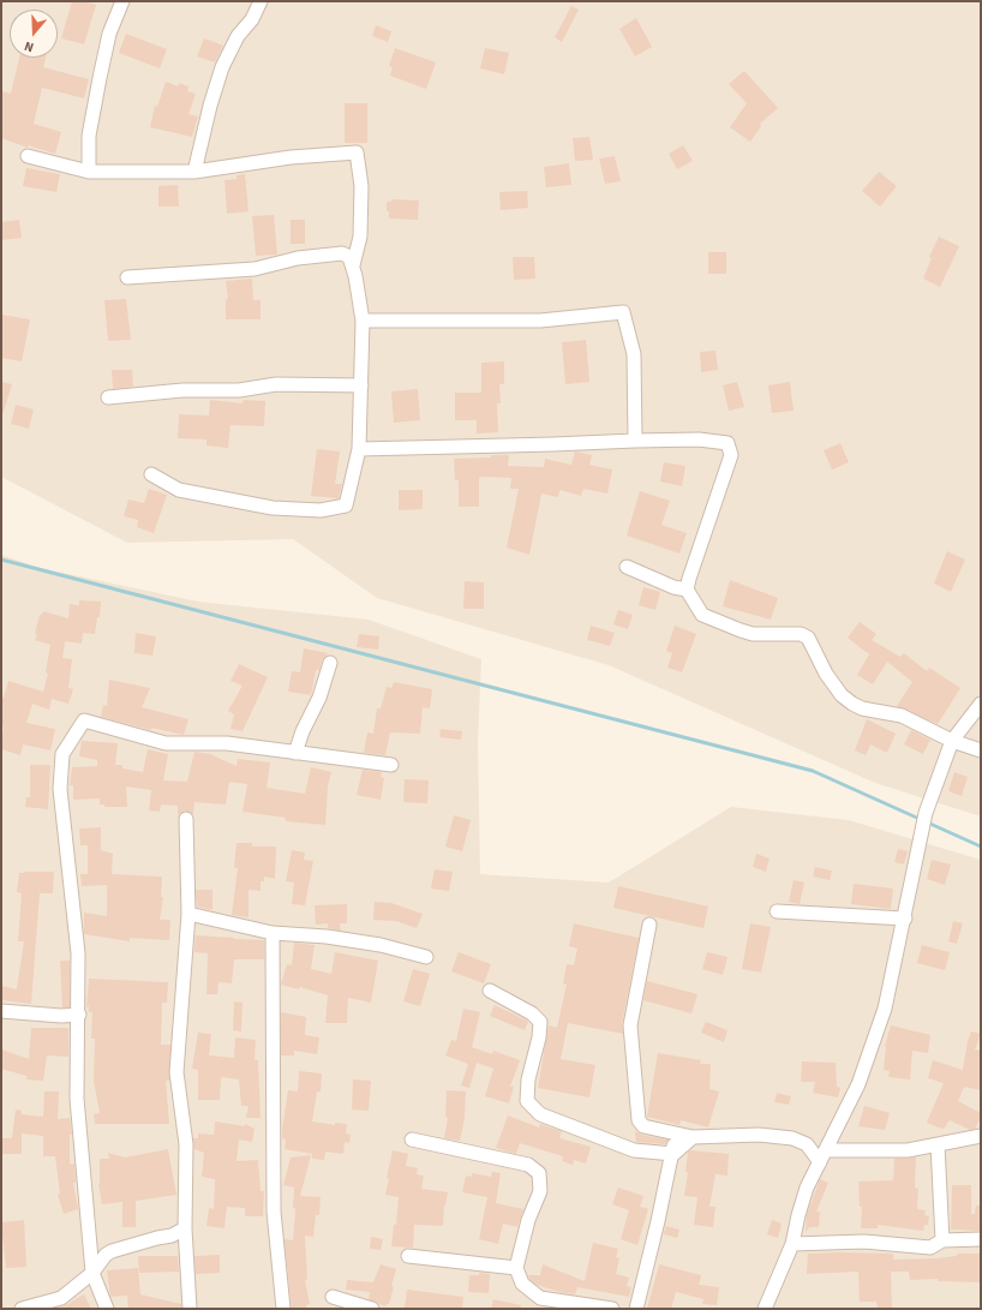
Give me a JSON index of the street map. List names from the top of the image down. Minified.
{"north":"bottom"}
